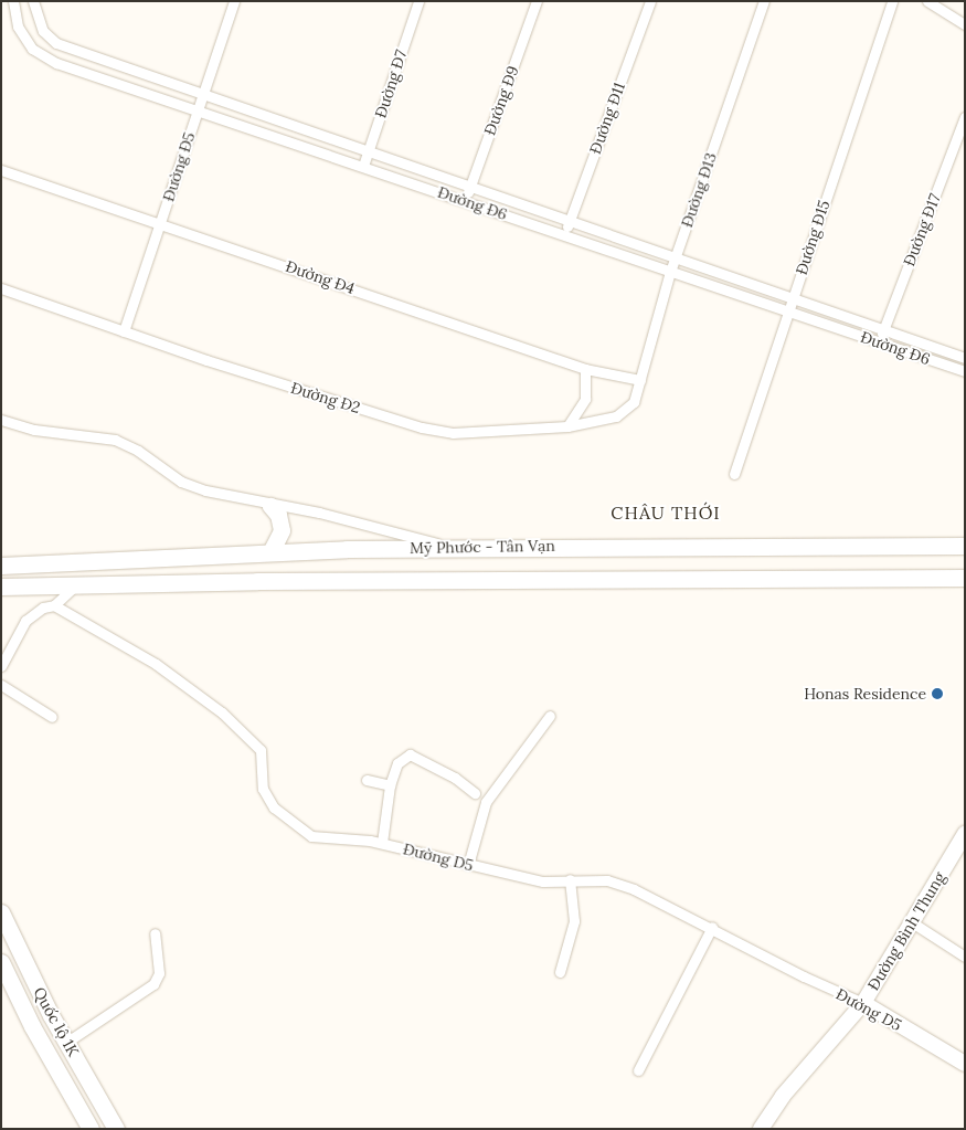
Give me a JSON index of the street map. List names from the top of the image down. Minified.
{"streets":{"main road":["Mỹ Phước - Tân Vạn","Quốc lộ 1K"],"street":["Đường Đ7","Đường Đ9","Đường Đ11","Đường Đ5","Đường Đ13","Đường Đ6","Đường Đ17","Đường Đ15","Đường Đ4","Đường Đ2","Đường D5","Đường Bình Thung"]},"crossings":[["Đường Đ7","Đường Đ6"],["Đường Đ9","Đường Đ6"],["Đường Đ11","Đường Đ6"],["Đường Đ5","Đường Đ6"],["Đường Đ5","Đường Đ4"],["Đường Đ5","Đường Đ2"],["Đường Đ13","Đường Đ6"],["Đường Đ13","Đường Đ4"],["Đường Đ13","Đường Đ2"],["Đường Đ6","Đường Đ17"],["Đường Đ6","Đường Đ15"],["Đường Đ4","Đường Đ2"],["Đường D5","Đường Bình Thung"]],"districts":["CHÂU THỚI"],"places":["Honas Residence"]}
